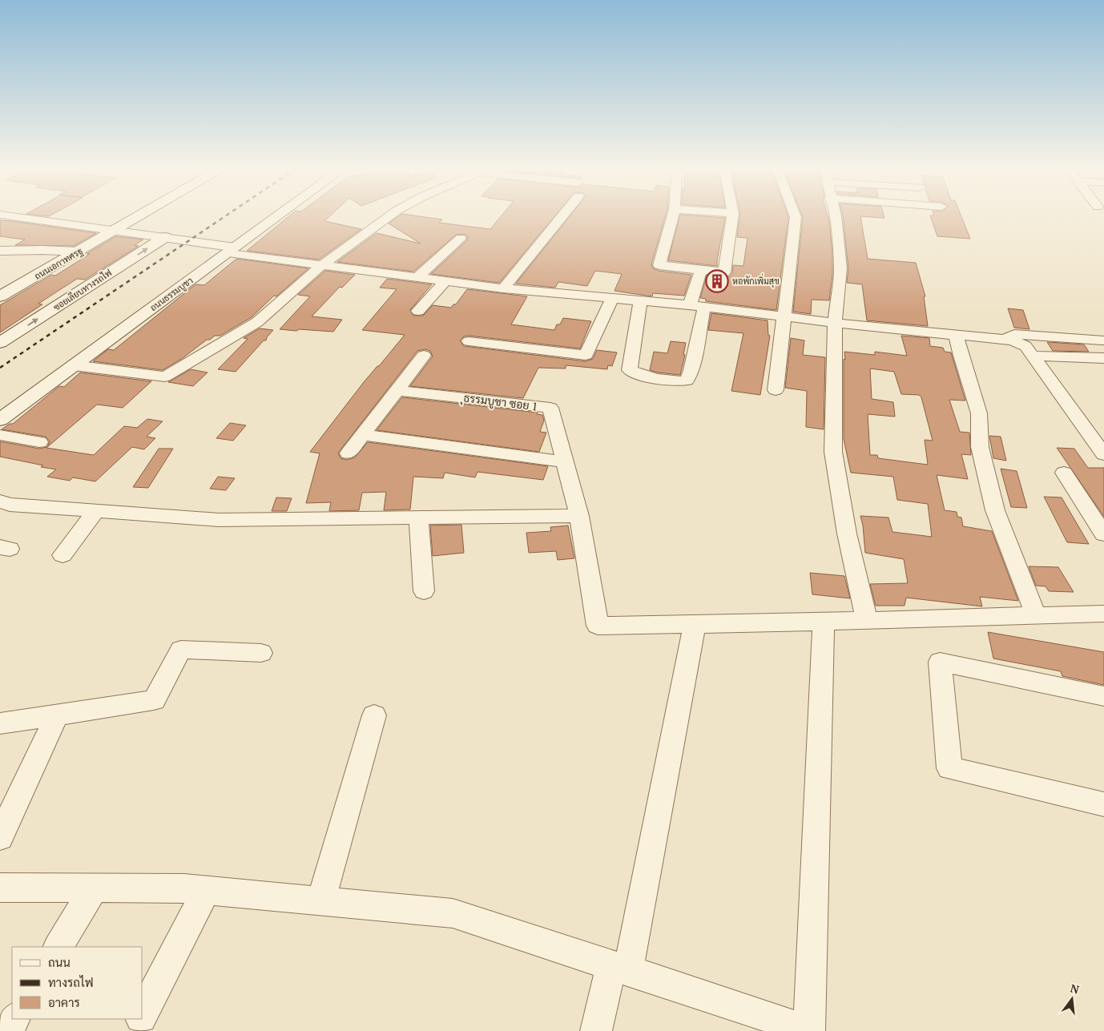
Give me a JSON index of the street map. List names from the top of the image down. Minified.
{"streets":{"main road":["ถนนเอกาทศรฐ","ซอยเลียบทางรถไฟ","ถนนธรรมบูชา"],"street":["ุธรรมบูชา ซอย 1"]},"one_way":["ซอยเลียบทางรถไฟ"],"places":{"building":["หอพักเพิ่มสุข"]},"legend":["ถนน","ทางรถไฟ","อาคาร"],"north":"top"}
